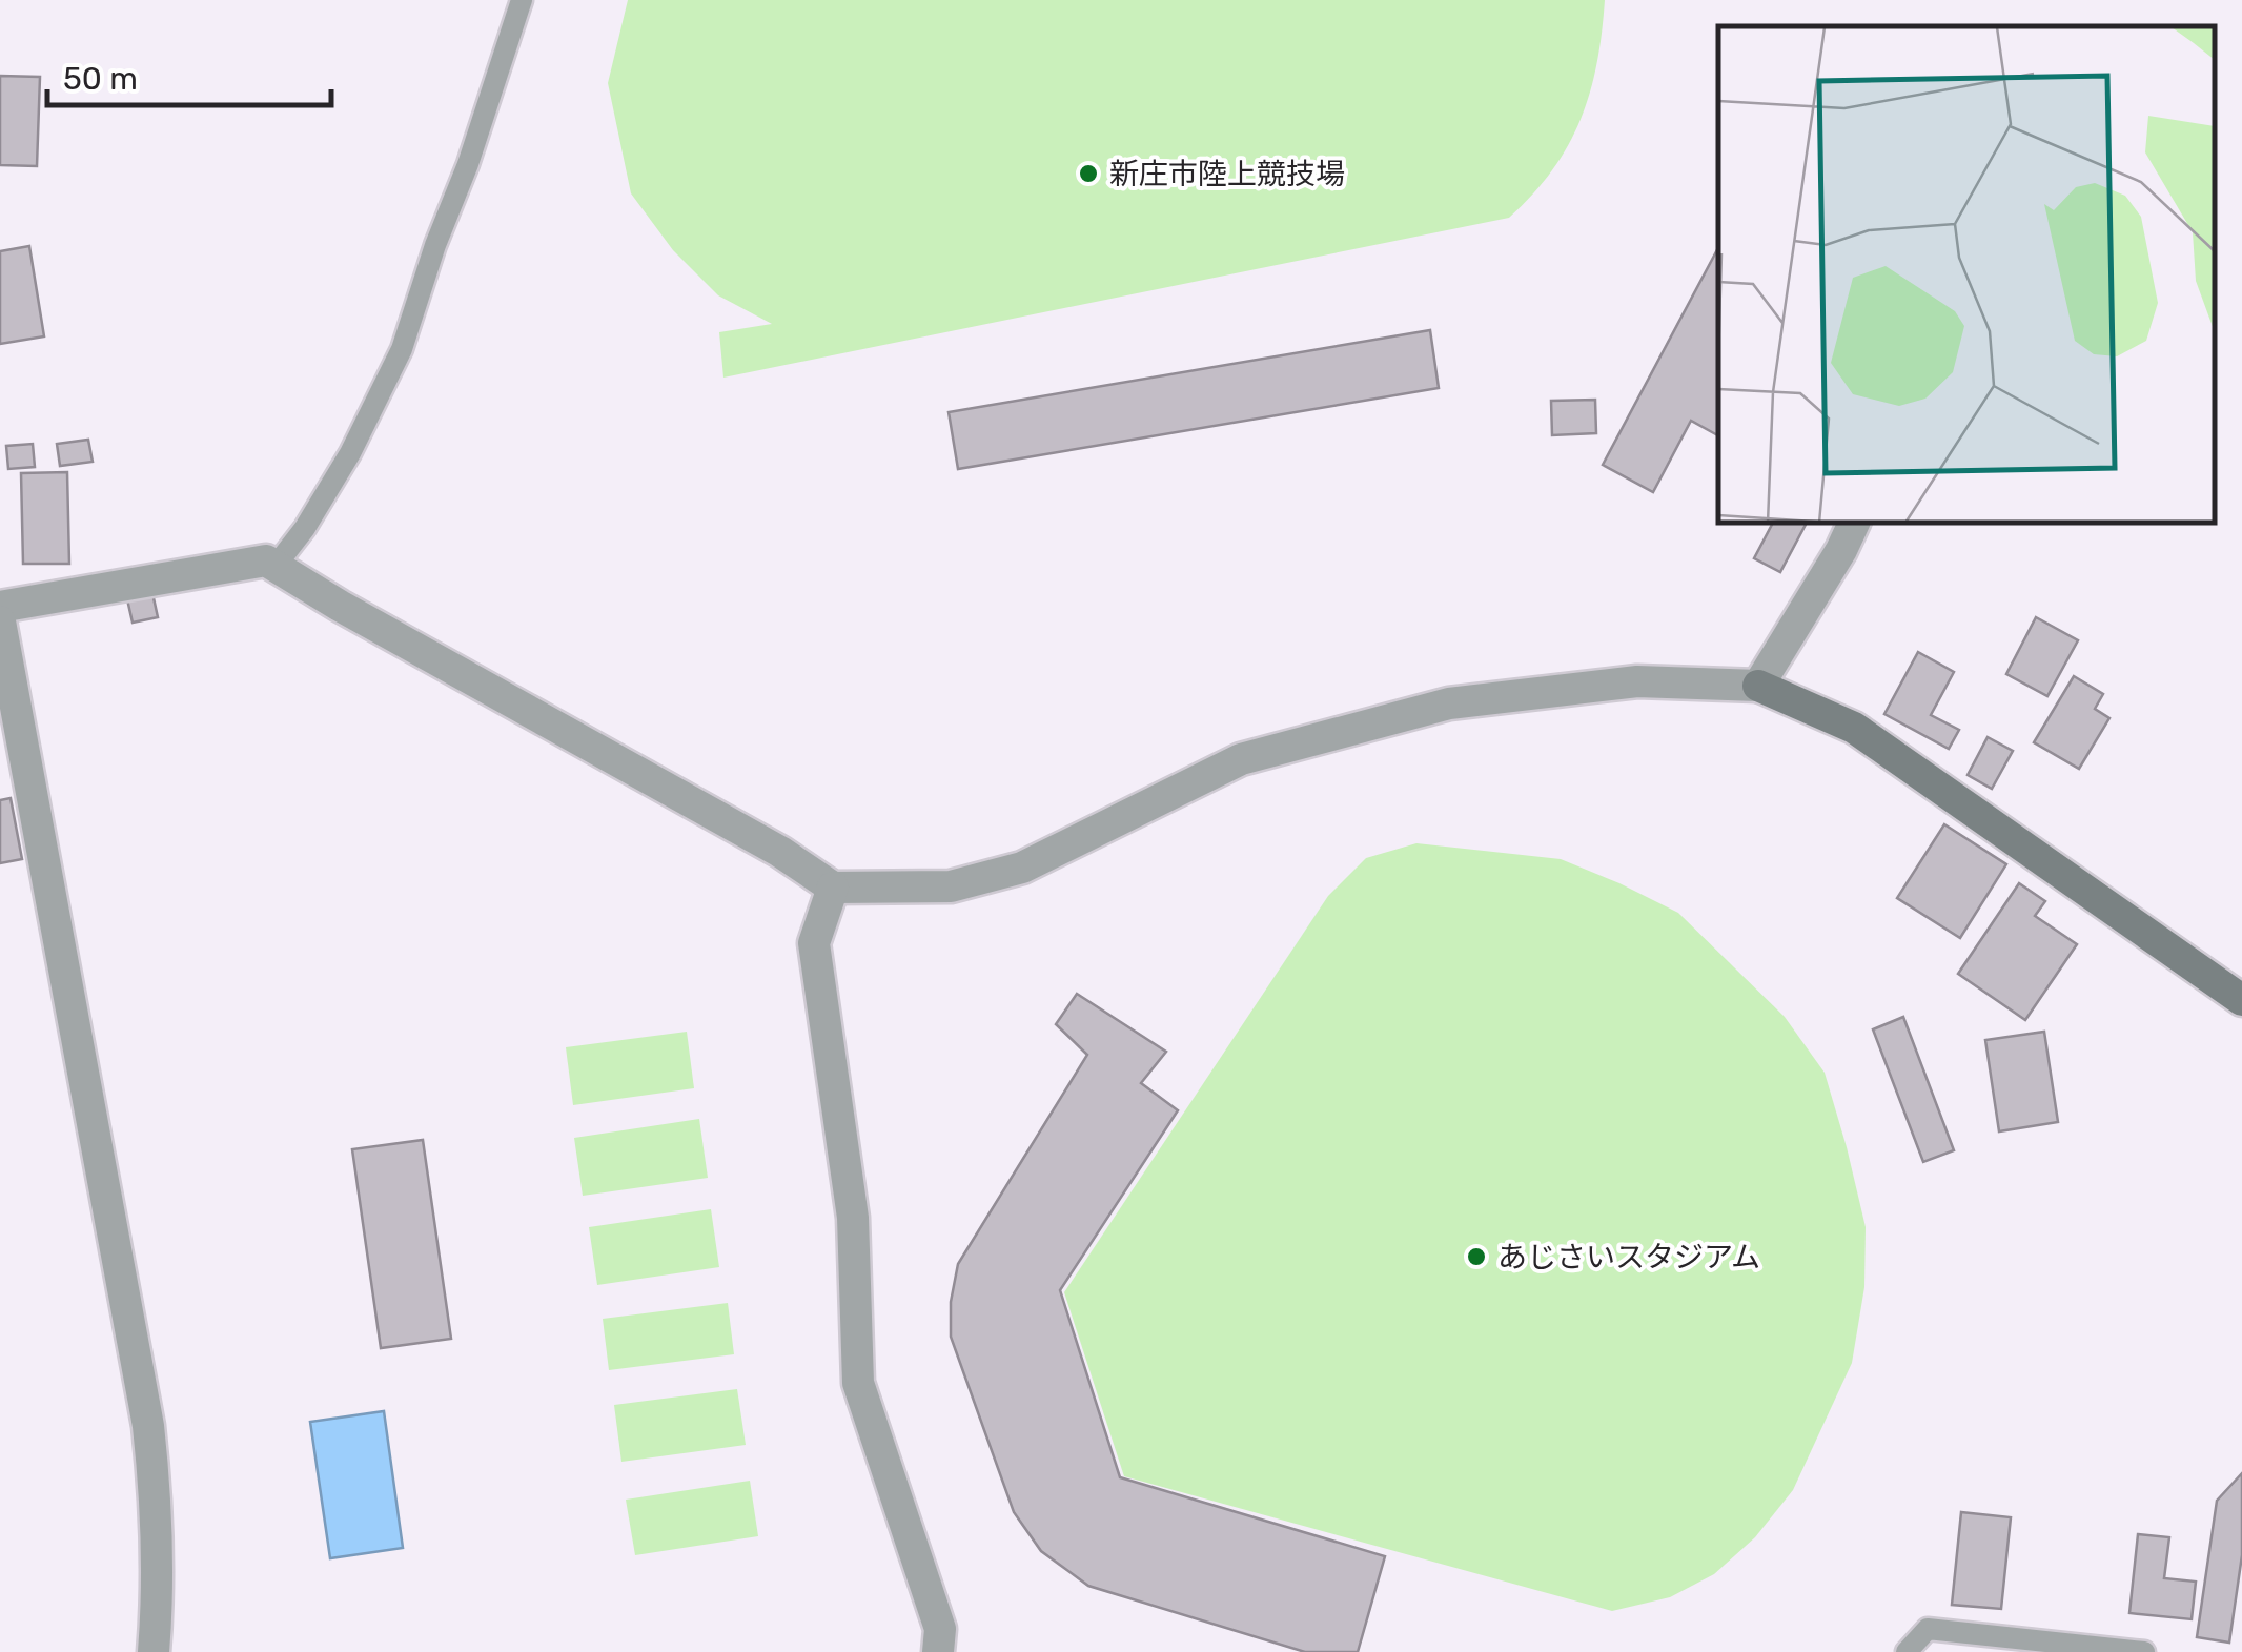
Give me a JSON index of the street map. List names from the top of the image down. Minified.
{"places":["新庄市陸上競技場","あじさいスタジアム"],"scale_bar":"50 m"}
